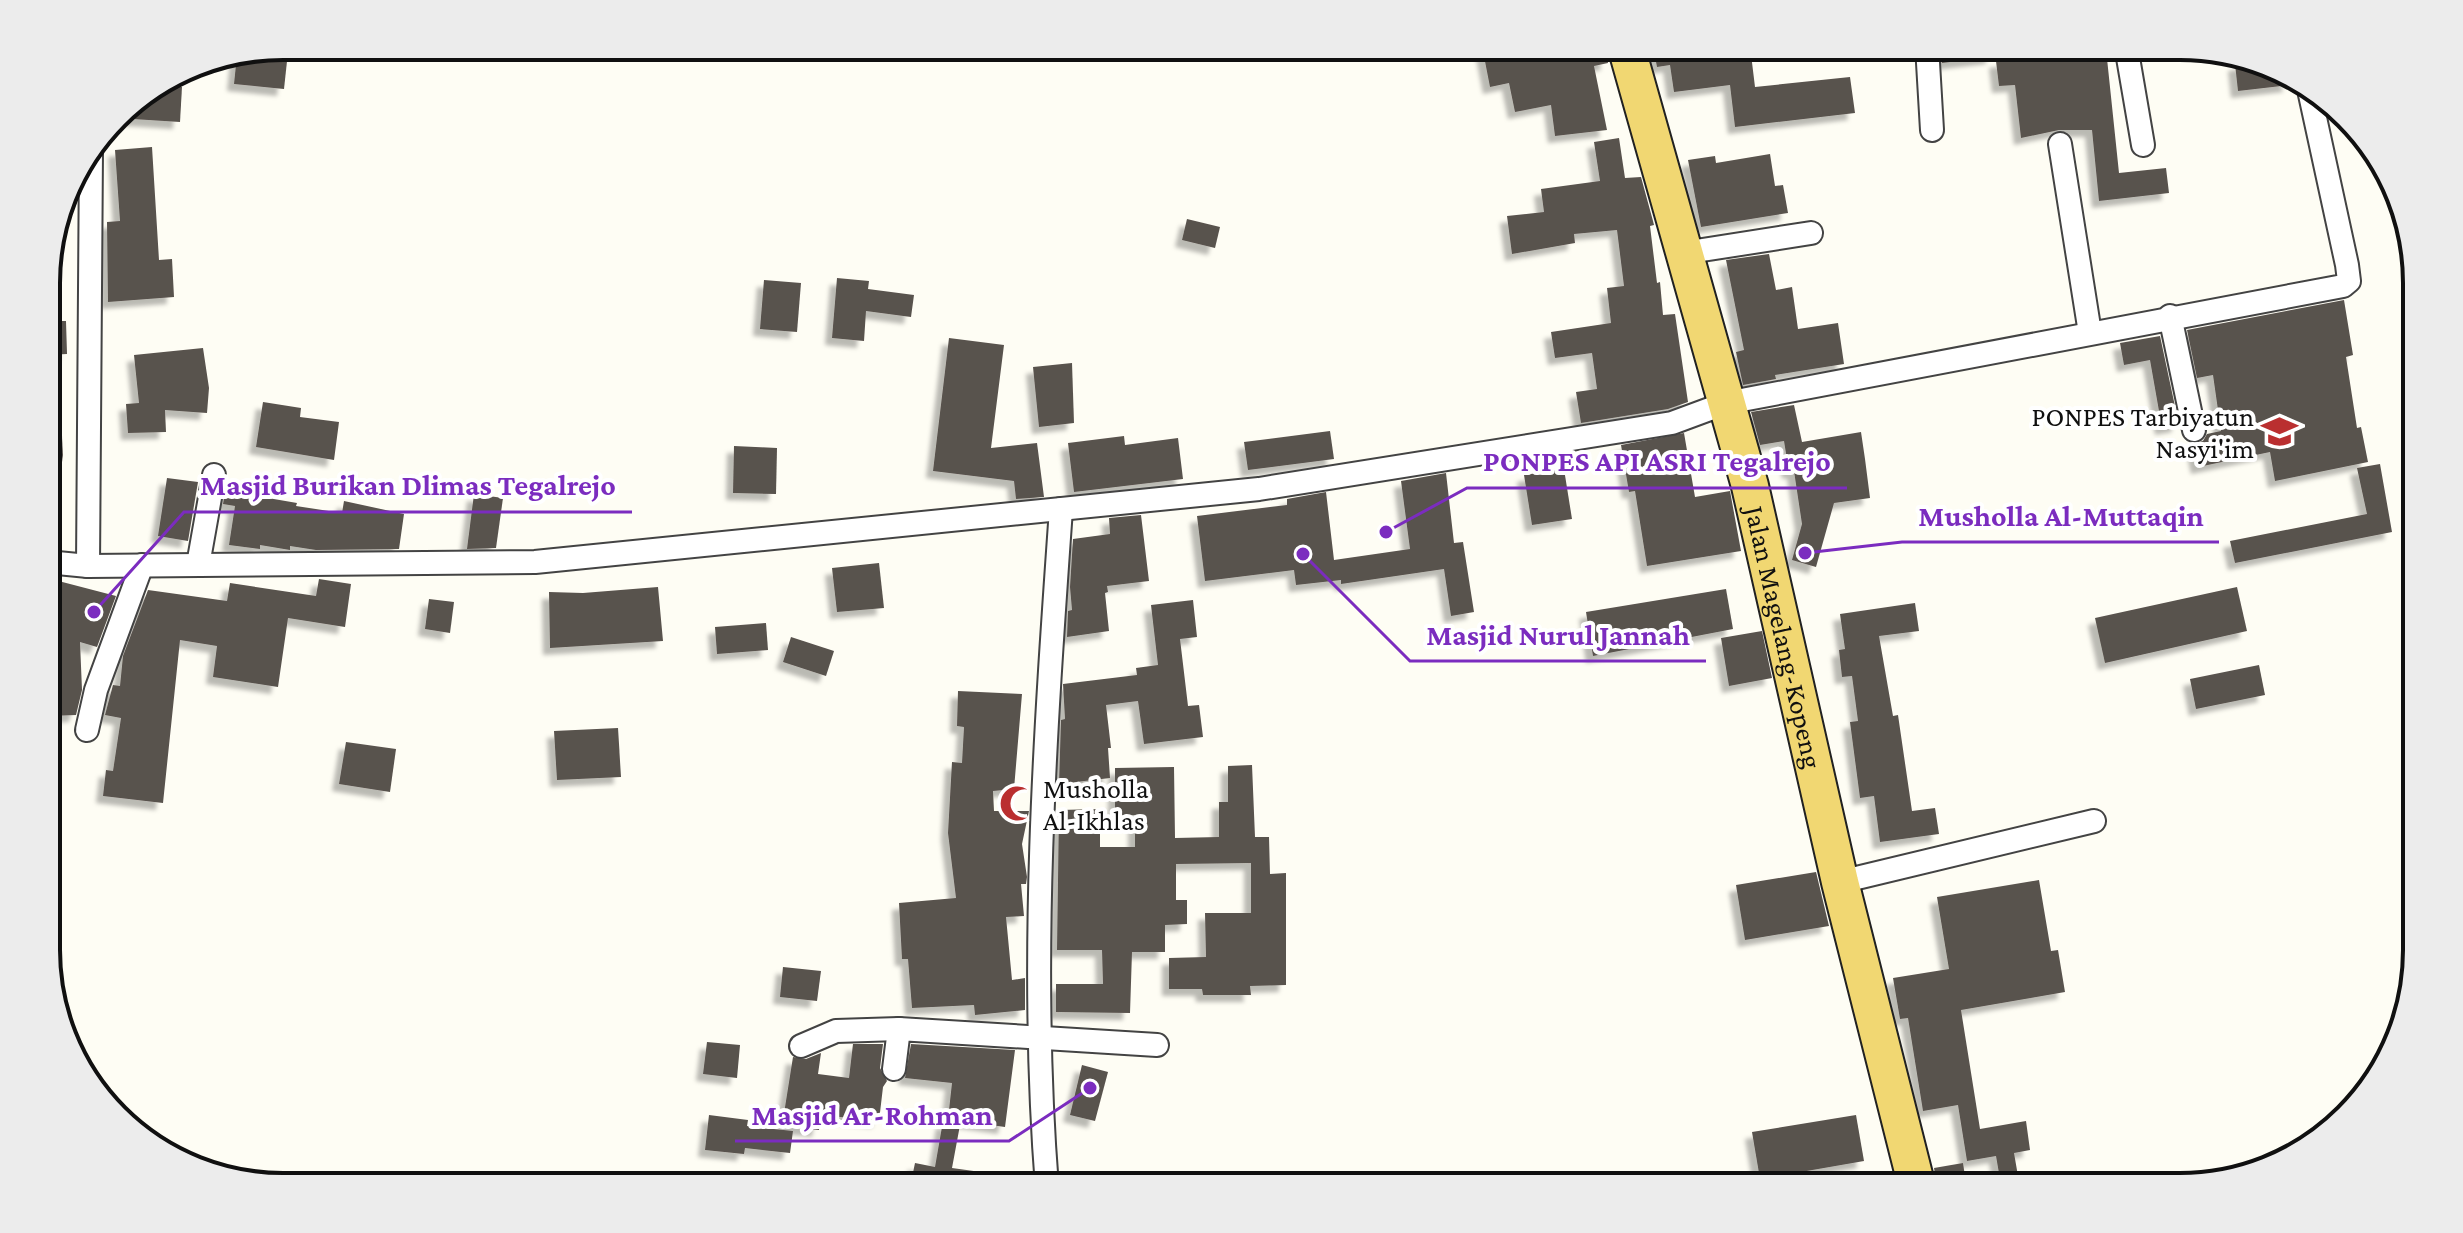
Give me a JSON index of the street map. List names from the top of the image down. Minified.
{"streets":{"main road":["Jalan Magelang-Kopeng"]},"places":{"school or university":["PONPES Tarbiyatun Nasyi'im"],"other":["PONPES API ASRI Tegalrejo","Musholla Al-Muttaqin","Masjid Nurul Jannah","Masjid Burikan Dlimas Tegalrejo","Masjid Ar-Rohman"],"mosque":["Musholla Al-Ikhlas"]}}
